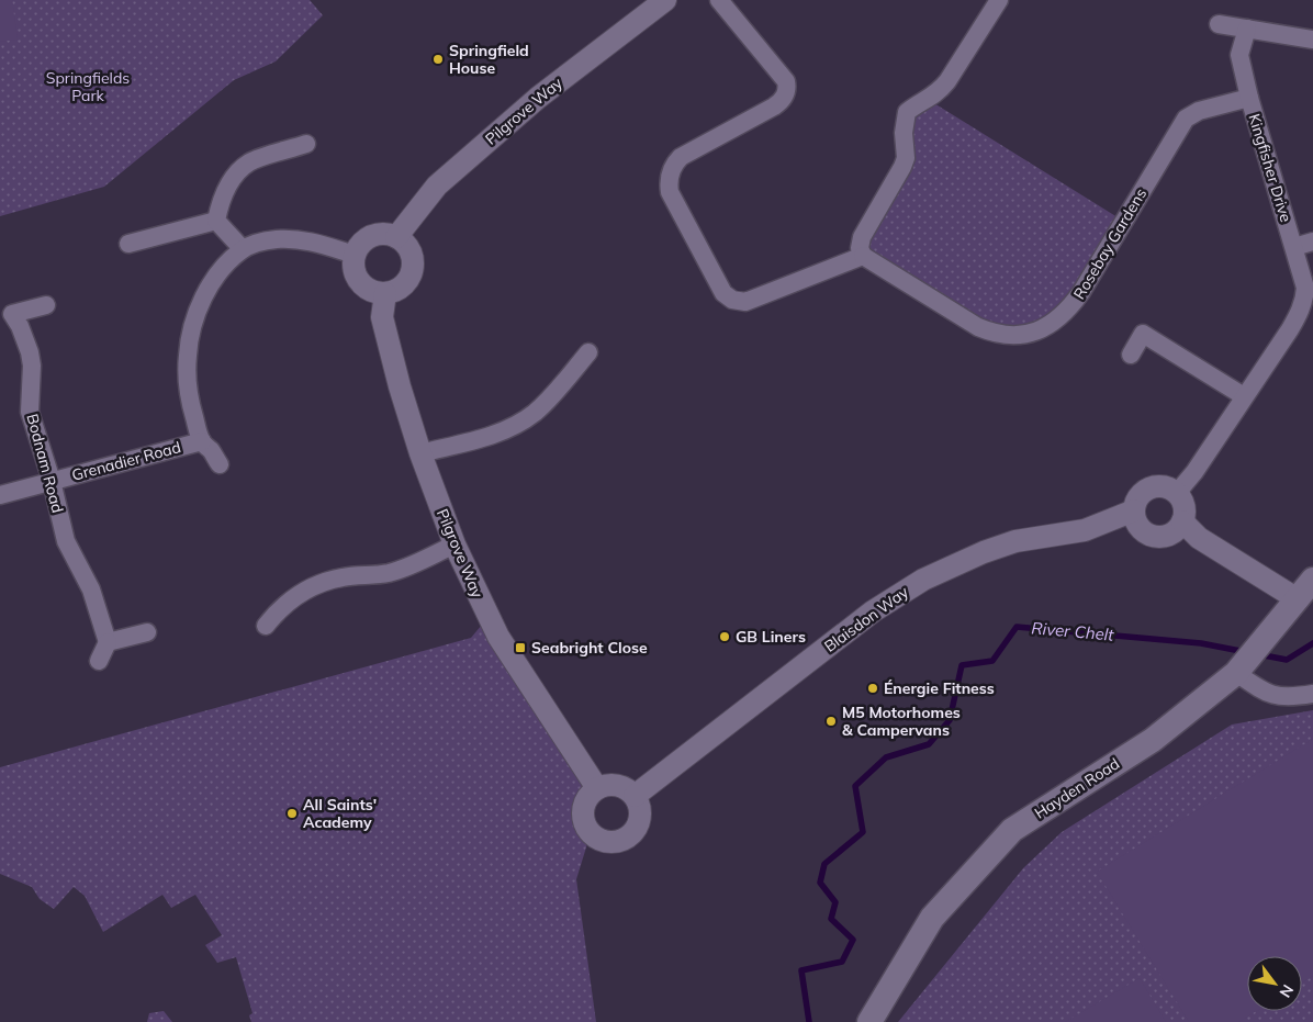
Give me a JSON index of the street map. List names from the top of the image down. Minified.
{"streets":{"main road":["Hayden Road"],"street":["Pilgrove Way","Kingfisher Drive","Rosebay Gardens","Grenadier Road","Bodnam Road","Blaisdon Way"]},"crossings":[["Pilgrove Way","Grenadier Road"],["Pilgrove Way","Blaisdon Way"],["Kingfisher Drive","Rosebay Gardens"],["Kingfisher Drive","Blaisdon Way"],["Grenadier Road","Bodnam Road"]],"water":["River Chelt"],"parks":["Springfields Park"],"places":{"other":["Springfield House","GB Liners","Énergie Fitness","M5 Motorhomes & Campervans","All Saints' Academy"],"transit":["Seabright Close"]},"north":"bottom right"}
